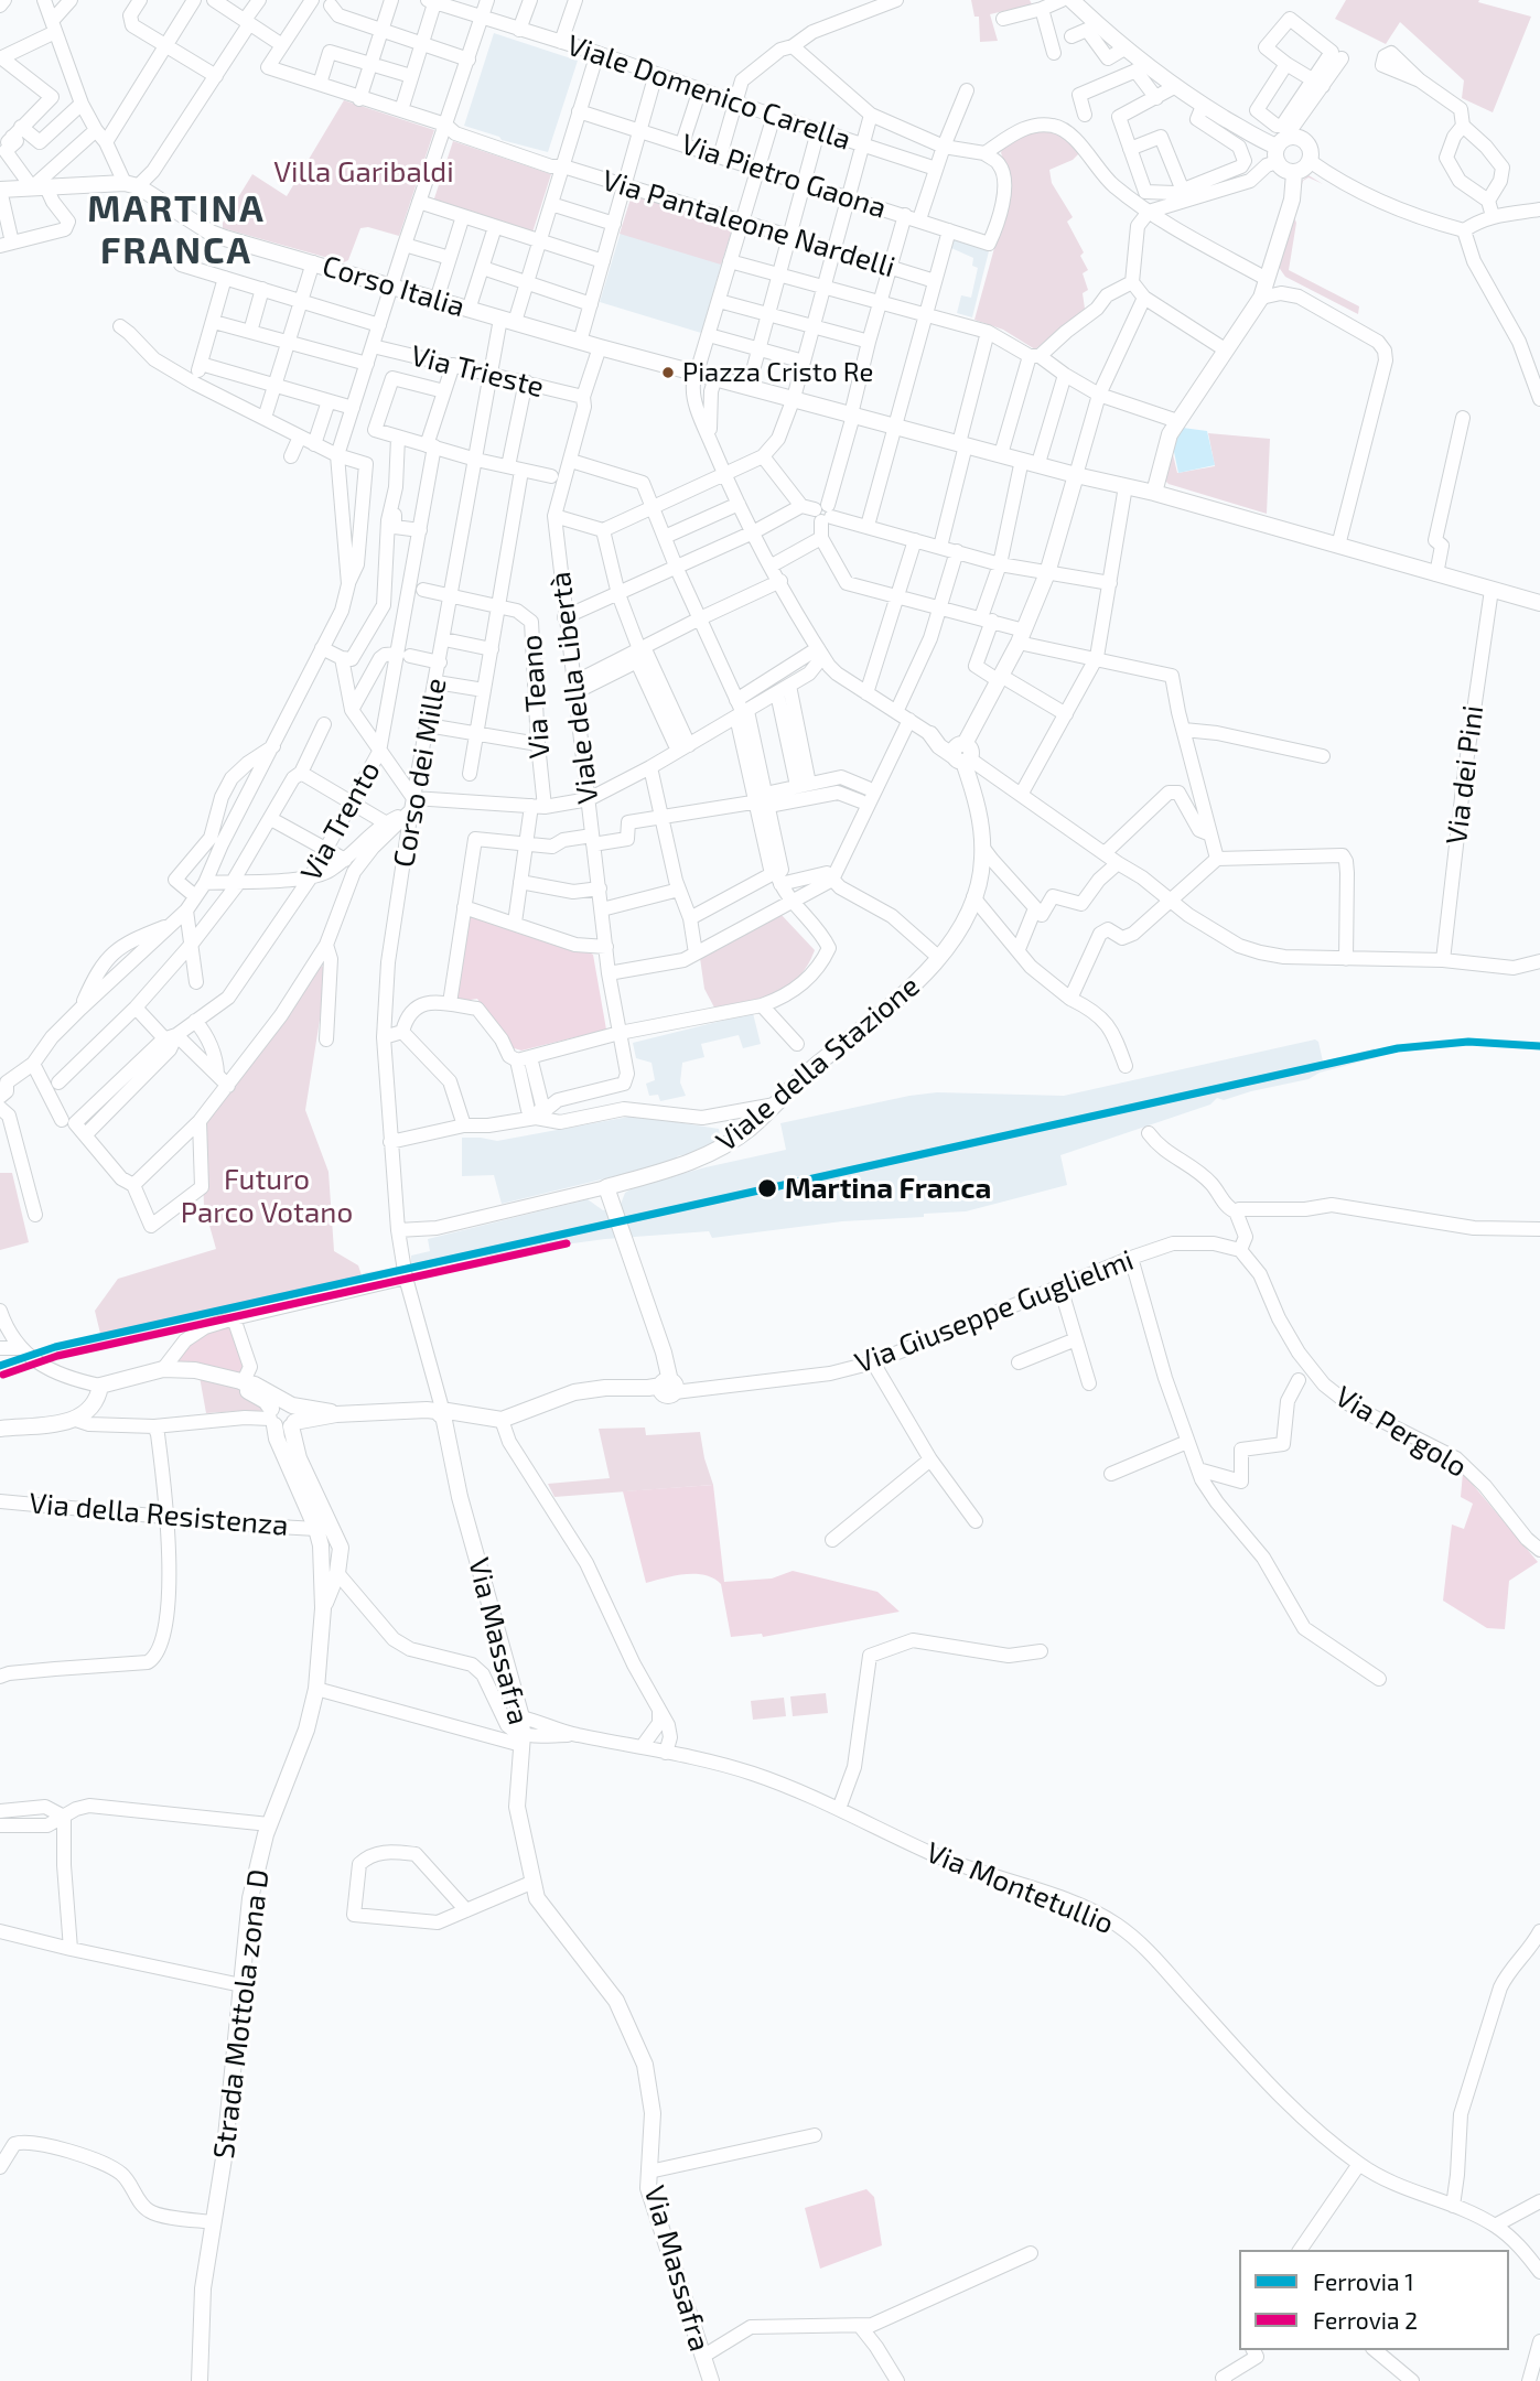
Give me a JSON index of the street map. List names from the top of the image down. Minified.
{"streets":{"main road":["Corso Italia","Viale della Stazione","Via Massafra","Strada Mottola zona D"],"street":["Viale Domenico Carella","Via Pietro Gaona","Via Pantaleone Nardelli","Via Trieste","Viale della Libertà","Via Teano","Corso dei Mille","Via dei Pini","Via Trento","Via Giuseppe Guglielmi","Via Pergolo","Via della Resistenza","Via Montetullio"]},"crossings":[["Viale Domenico Carella","Corso dei Mille"],["Via Pietro Gaona","Corso dei Mille"],["Via Pantaleone Nardelli","Corso dei Mille"],["Corso Italia","Viale della Libertà"],["Corso Italia","Corso dei Mille"],["Corso Italia","Via dei Pini"],["Via Trieste","Viale della Libertà"],["Via Trieste","Corso dei Mille"],["Via Trieste","Via Trento"],["Corso dei Mille","Viale della Stazione"],["Corso dei Mille","Via Massafra"],["Viale della Stazione","Via Massafra"],["Via Giuseppe Guglielmi","Via Pergolo"],["Via della Resistenza","Strada Mottola zona D"],["Via Massafra","Via Montetullio"],["Via Montetullio","Strada Mottola zona D"]],"districts":["MARTINA FRANCA"],"parks":["Villa Garibaldi","Futuro Parco Votano"],"places":["Piazza Cristo Re","Martina Franca"],"lines":["rail line 1","rail line 2"],"legend":["Ferrovia 1","Ferrovia 2"]}
